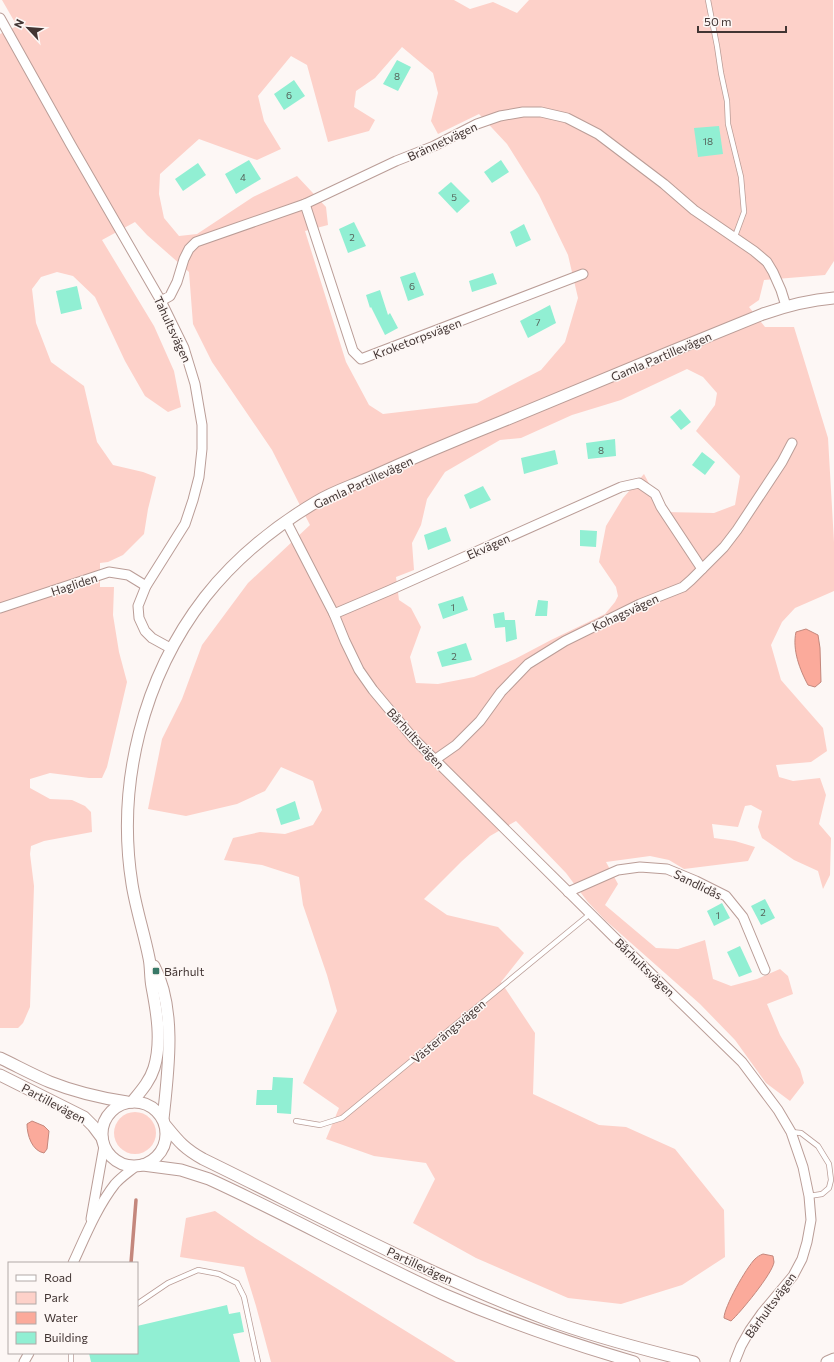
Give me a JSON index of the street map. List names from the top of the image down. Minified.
{"streets":{"street":["Brännetvägen","Tahultsvägen","Kroketorpsvägen","Gamla Partillevägen","Ekvägen","Hagliden","Kohagsvägen","Bårhultsvägen","Sandlidås","Partillevägen"],"lane":["Västerängsvägen"]},"crossings":[["Brännetvägen","Tahultsvägen"],["Brännetvägen","Kroketorpsvägen"],["Brännetvägen","Gamla Partillevägen"],["Tahultsvägen","Gamla Partillevägen"],["Tahultsvägen","Hagliden"],["Gamla Partillevägen","Partillevägen"],["Ekvägen","Kohagsvägen"],["Ekvägen","Bårhultsvägen"],["Kohagsvägen","Bårhultsvägen"],["Bårhultsvägen","Sandlidås"],["Bårhultsvägen","Västerängsvägen"]],"places":{"transit":["Bårhult"]},"house_numbers":["8","6","18","4","5","2","6","7","8","1","2","2","1"],"legend":["Road","Park","Water","Building"],"scale_bar":"50 m","north":"top left"}
